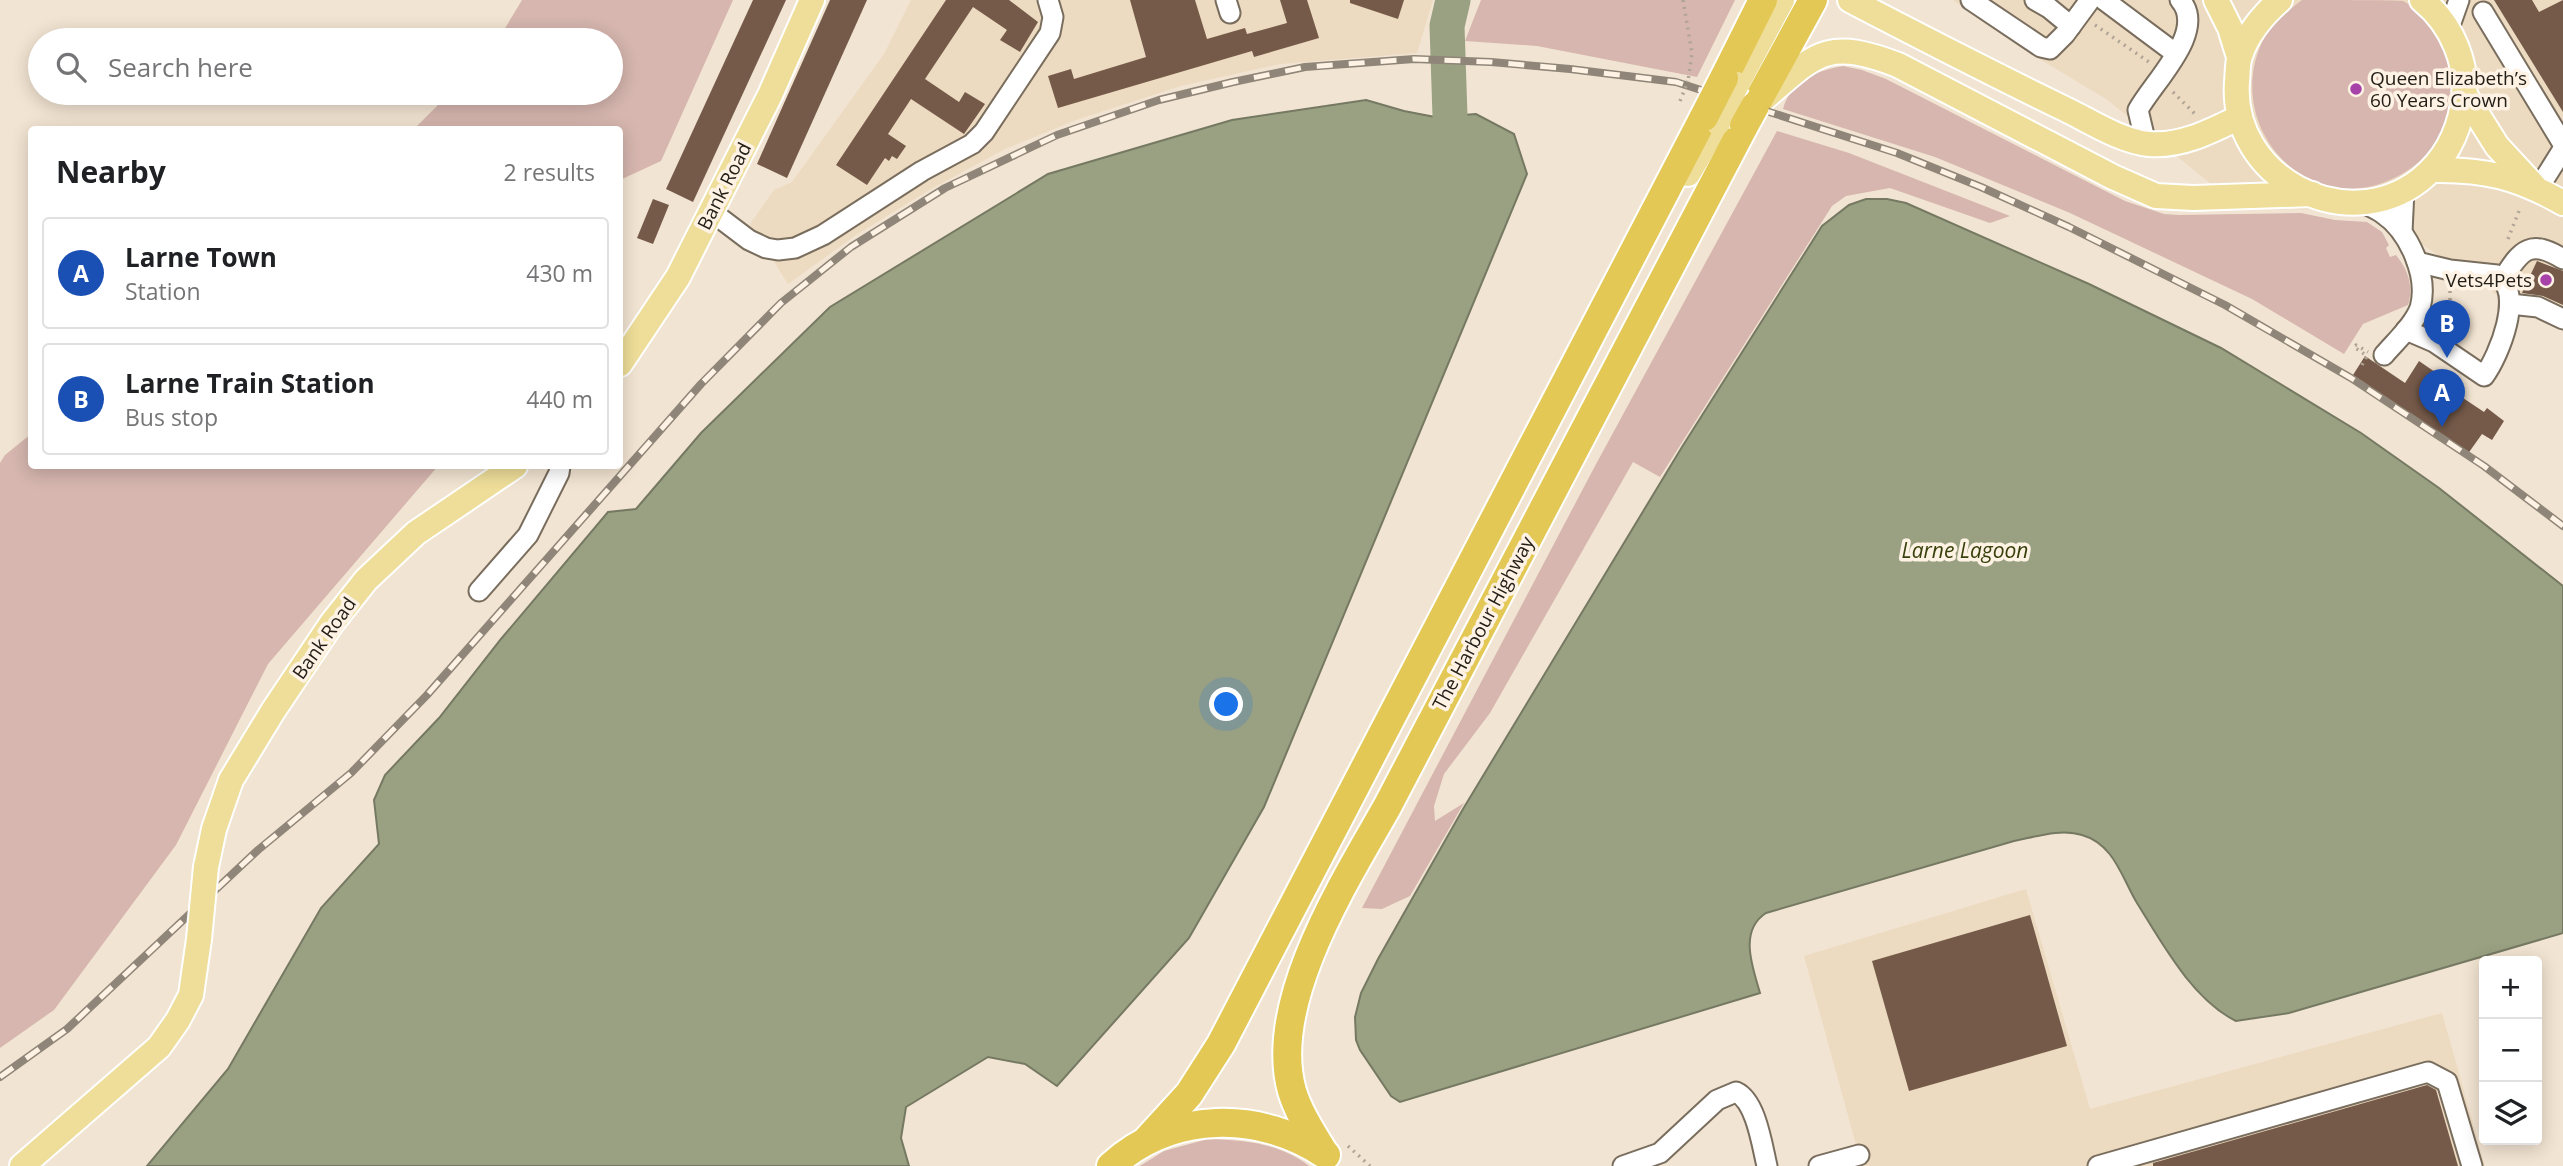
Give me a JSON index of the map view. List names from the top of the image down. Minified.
{"streets":{"highway":["The Harbour Highway"],"main road":["Bank Road"]},"water":["Larne Lagoon"],"places":["Queen Elizabeth’s 60 Years Crown","Vets4Pets"],"page":{"search":"Search here","heading":["Nearby","2 results"],"list":[{"mark":"A","name":"Larne Town","note":"Station","value":"430 m"},{"mark":"B","name":"Larne Train Station","note":"Bus stop","value":"440 m"}],"pins":["B","A"],"map_buttons":["+","−"]}}
